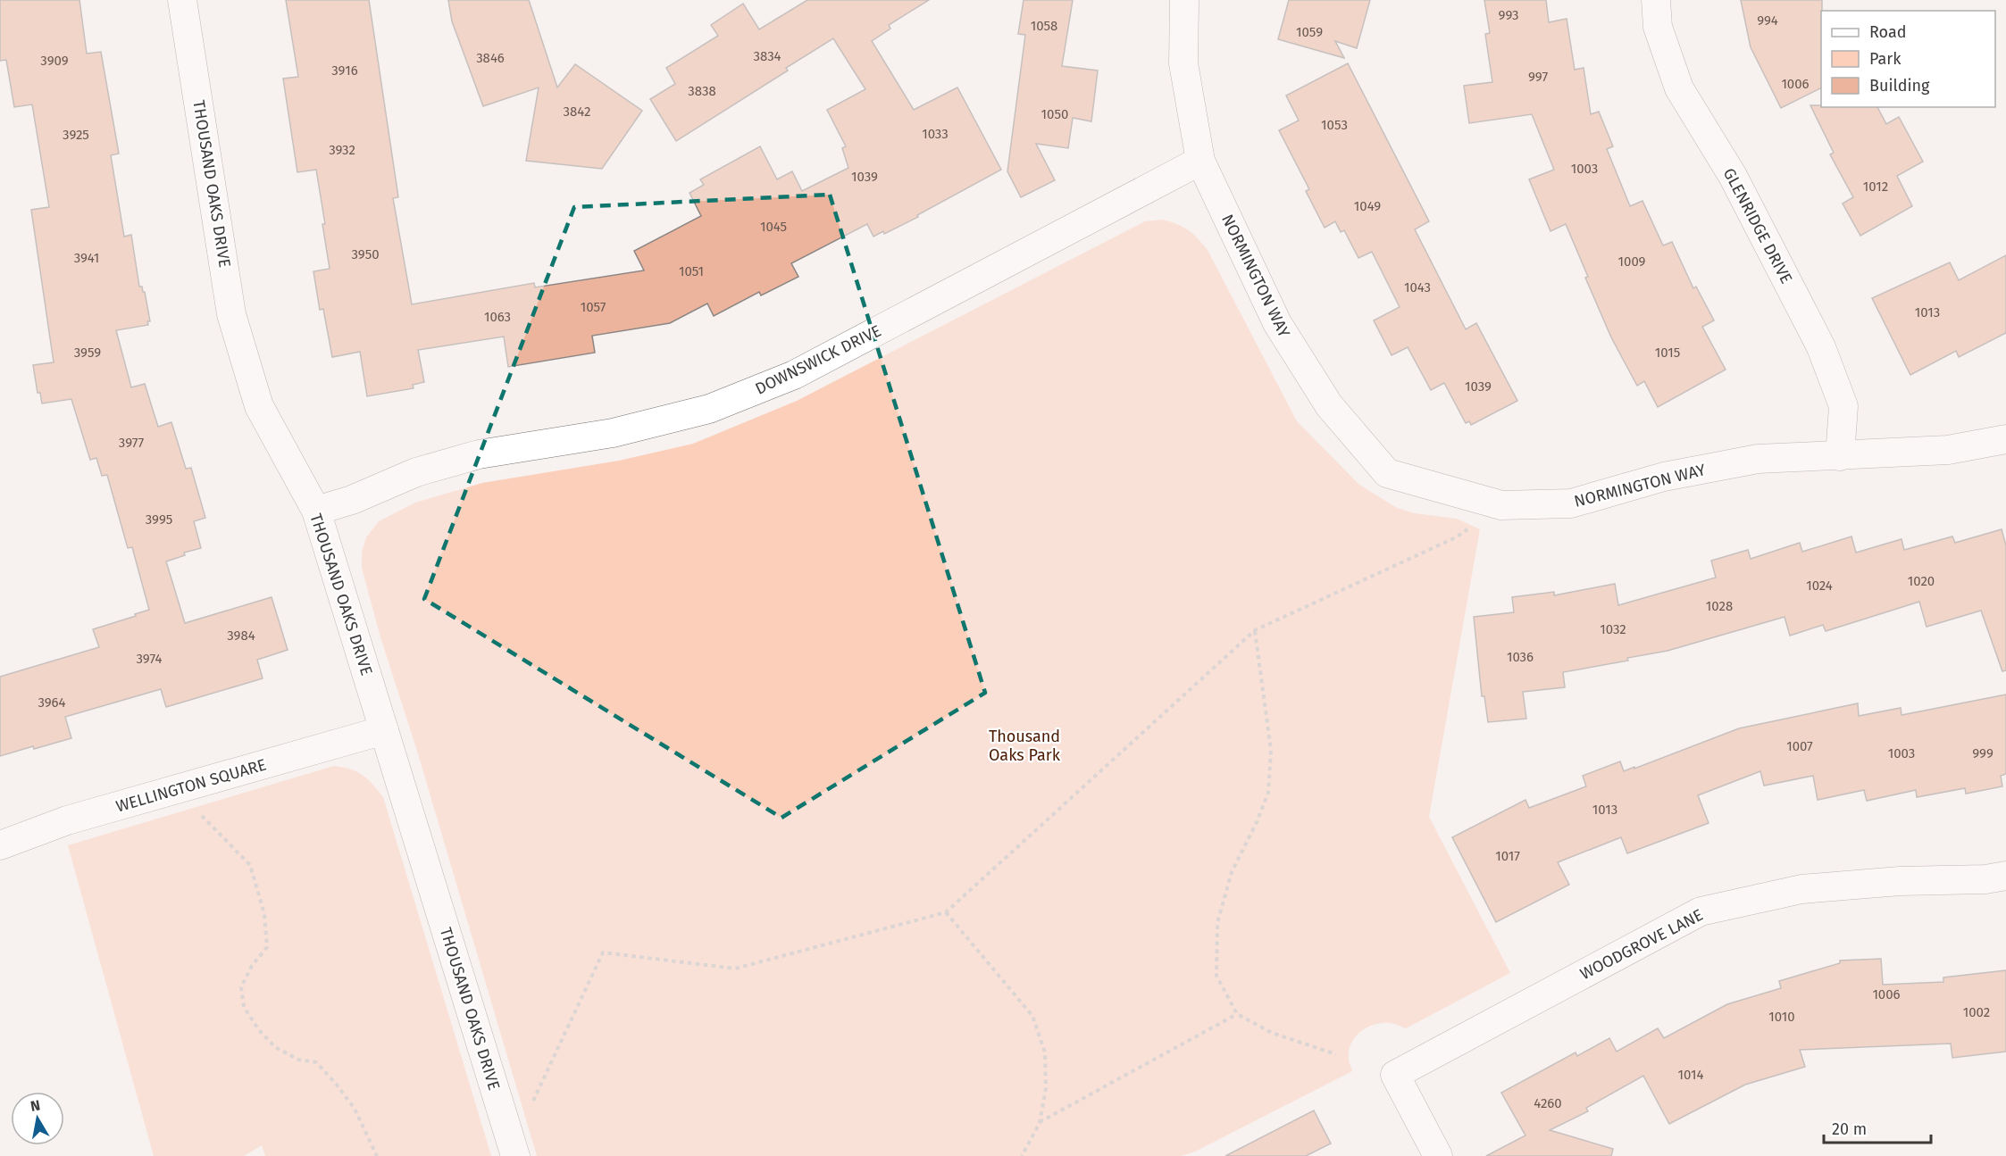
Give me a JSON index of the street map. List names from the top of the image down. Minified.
{"streets":{"street":["THOUSAND OAKS DRIVE","GLENRIDGE DRIVE","NORMINGTON WAY","DOWNSWICK DRIVE","WELLINGTON SQUARE","WOODGROVE LANE"]},"crossings":[["THOUSAND OAKS DRIVE","DOWNSWICK DRIVE"],["THOUSAND OAKS DRIVE","WELLINGTON SQUARE"],["GLENRIDGE DRIVE","NORMINGTON WAY"],["NORMINGTON WAY","DOWNSWICK DRIVE"]],"parks":["Thousand Oaks Park"],"house_numbers":["993","994","1058","1059","3834","3846","3909","3916","997","1006","3838","3842","1050","1053","1033","3925","3932","1003","1039","1012","1049","1045","3950","3941","1009","1051","1043","1057","1013","1063","3959","1015","1039","3977","3995","1020","1024","1028","1032","3984","1036","3974","3964","1007","1003","999","1013","1017","1006","1002","1010","1014","4260"],"legend":["Road","Park","Building"],"scale_bar":"20 m","north":"top"}
